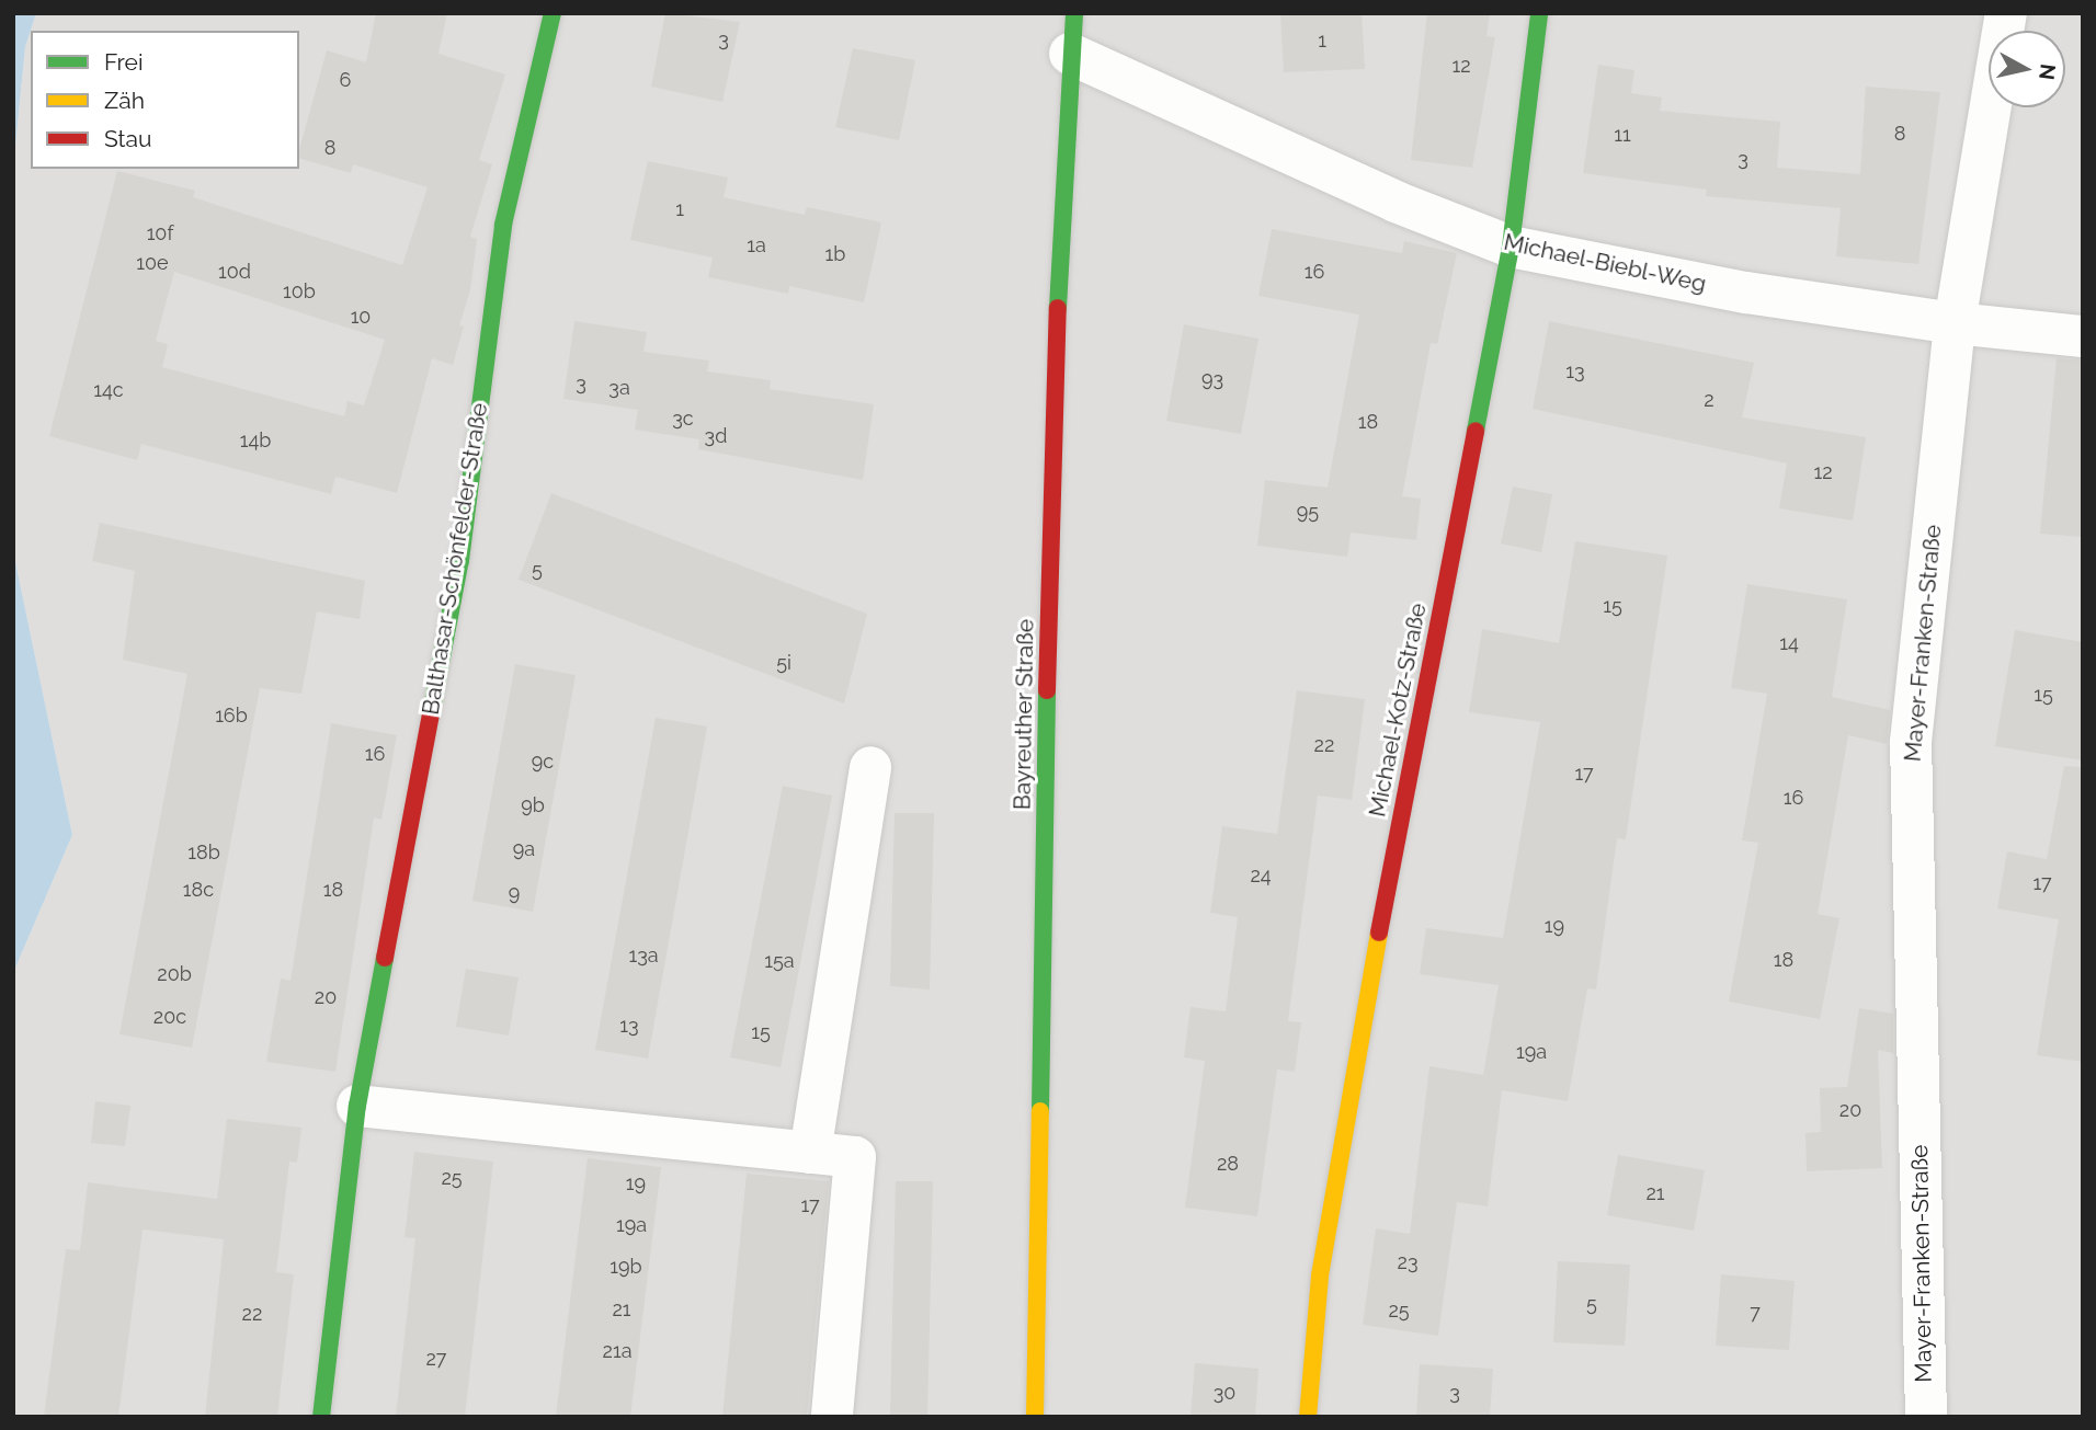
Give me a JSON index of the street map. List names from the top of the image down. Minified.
{"streets":{"street":["Michael-Biebl-Weg","Balthasar-Schönfelder-Straße","Mayer-Franken-Straße","Michael-Kotz-Straße","Bayreuther Straße"]},"crossings":[["Michael-Biebl-Weg","Mayer-Franken-Straße"],["Michael-Biebl-Weg","Michael-Kotz-Straße"],["Michael-Biebl-Weg","Bayreuther Straße"]],"house_numbers":["3","1","12","6","8","11","8","3","1","10f","1a","1b","10e","10d","16","10b","10","13","93","3","3a","14c","2","3c","18","3d","14b","12","95","5","15","14","5i","15","16b","22","16","9c","17","16","9b","9a","18b","24","17","18c","18","9","19","13a","18","15a","20b","20","20c","13","15","19a","20","28","25","19","21","17","19a","23","19b","5","21","25","7","22","21a","27","30","3"],"legend":["Frei","Zäh","Stau"],"north":"right"}
